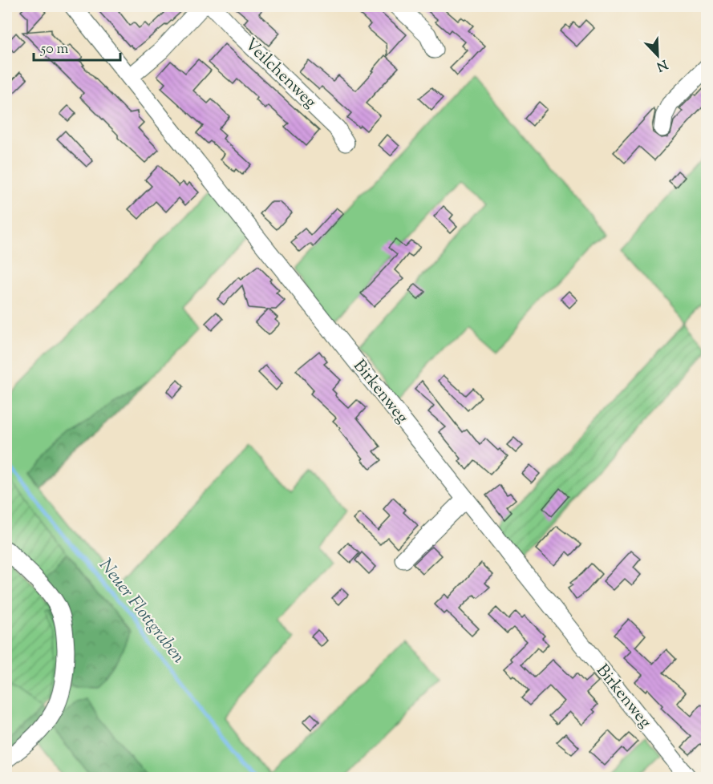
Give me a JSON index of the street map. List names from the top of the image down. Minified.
{"streets":{"street":["Veilchenweg","Birkenweg"]},"water":["Neuer Flottgraben"],"scale_bar":"50 m","north":"bottom right"}
